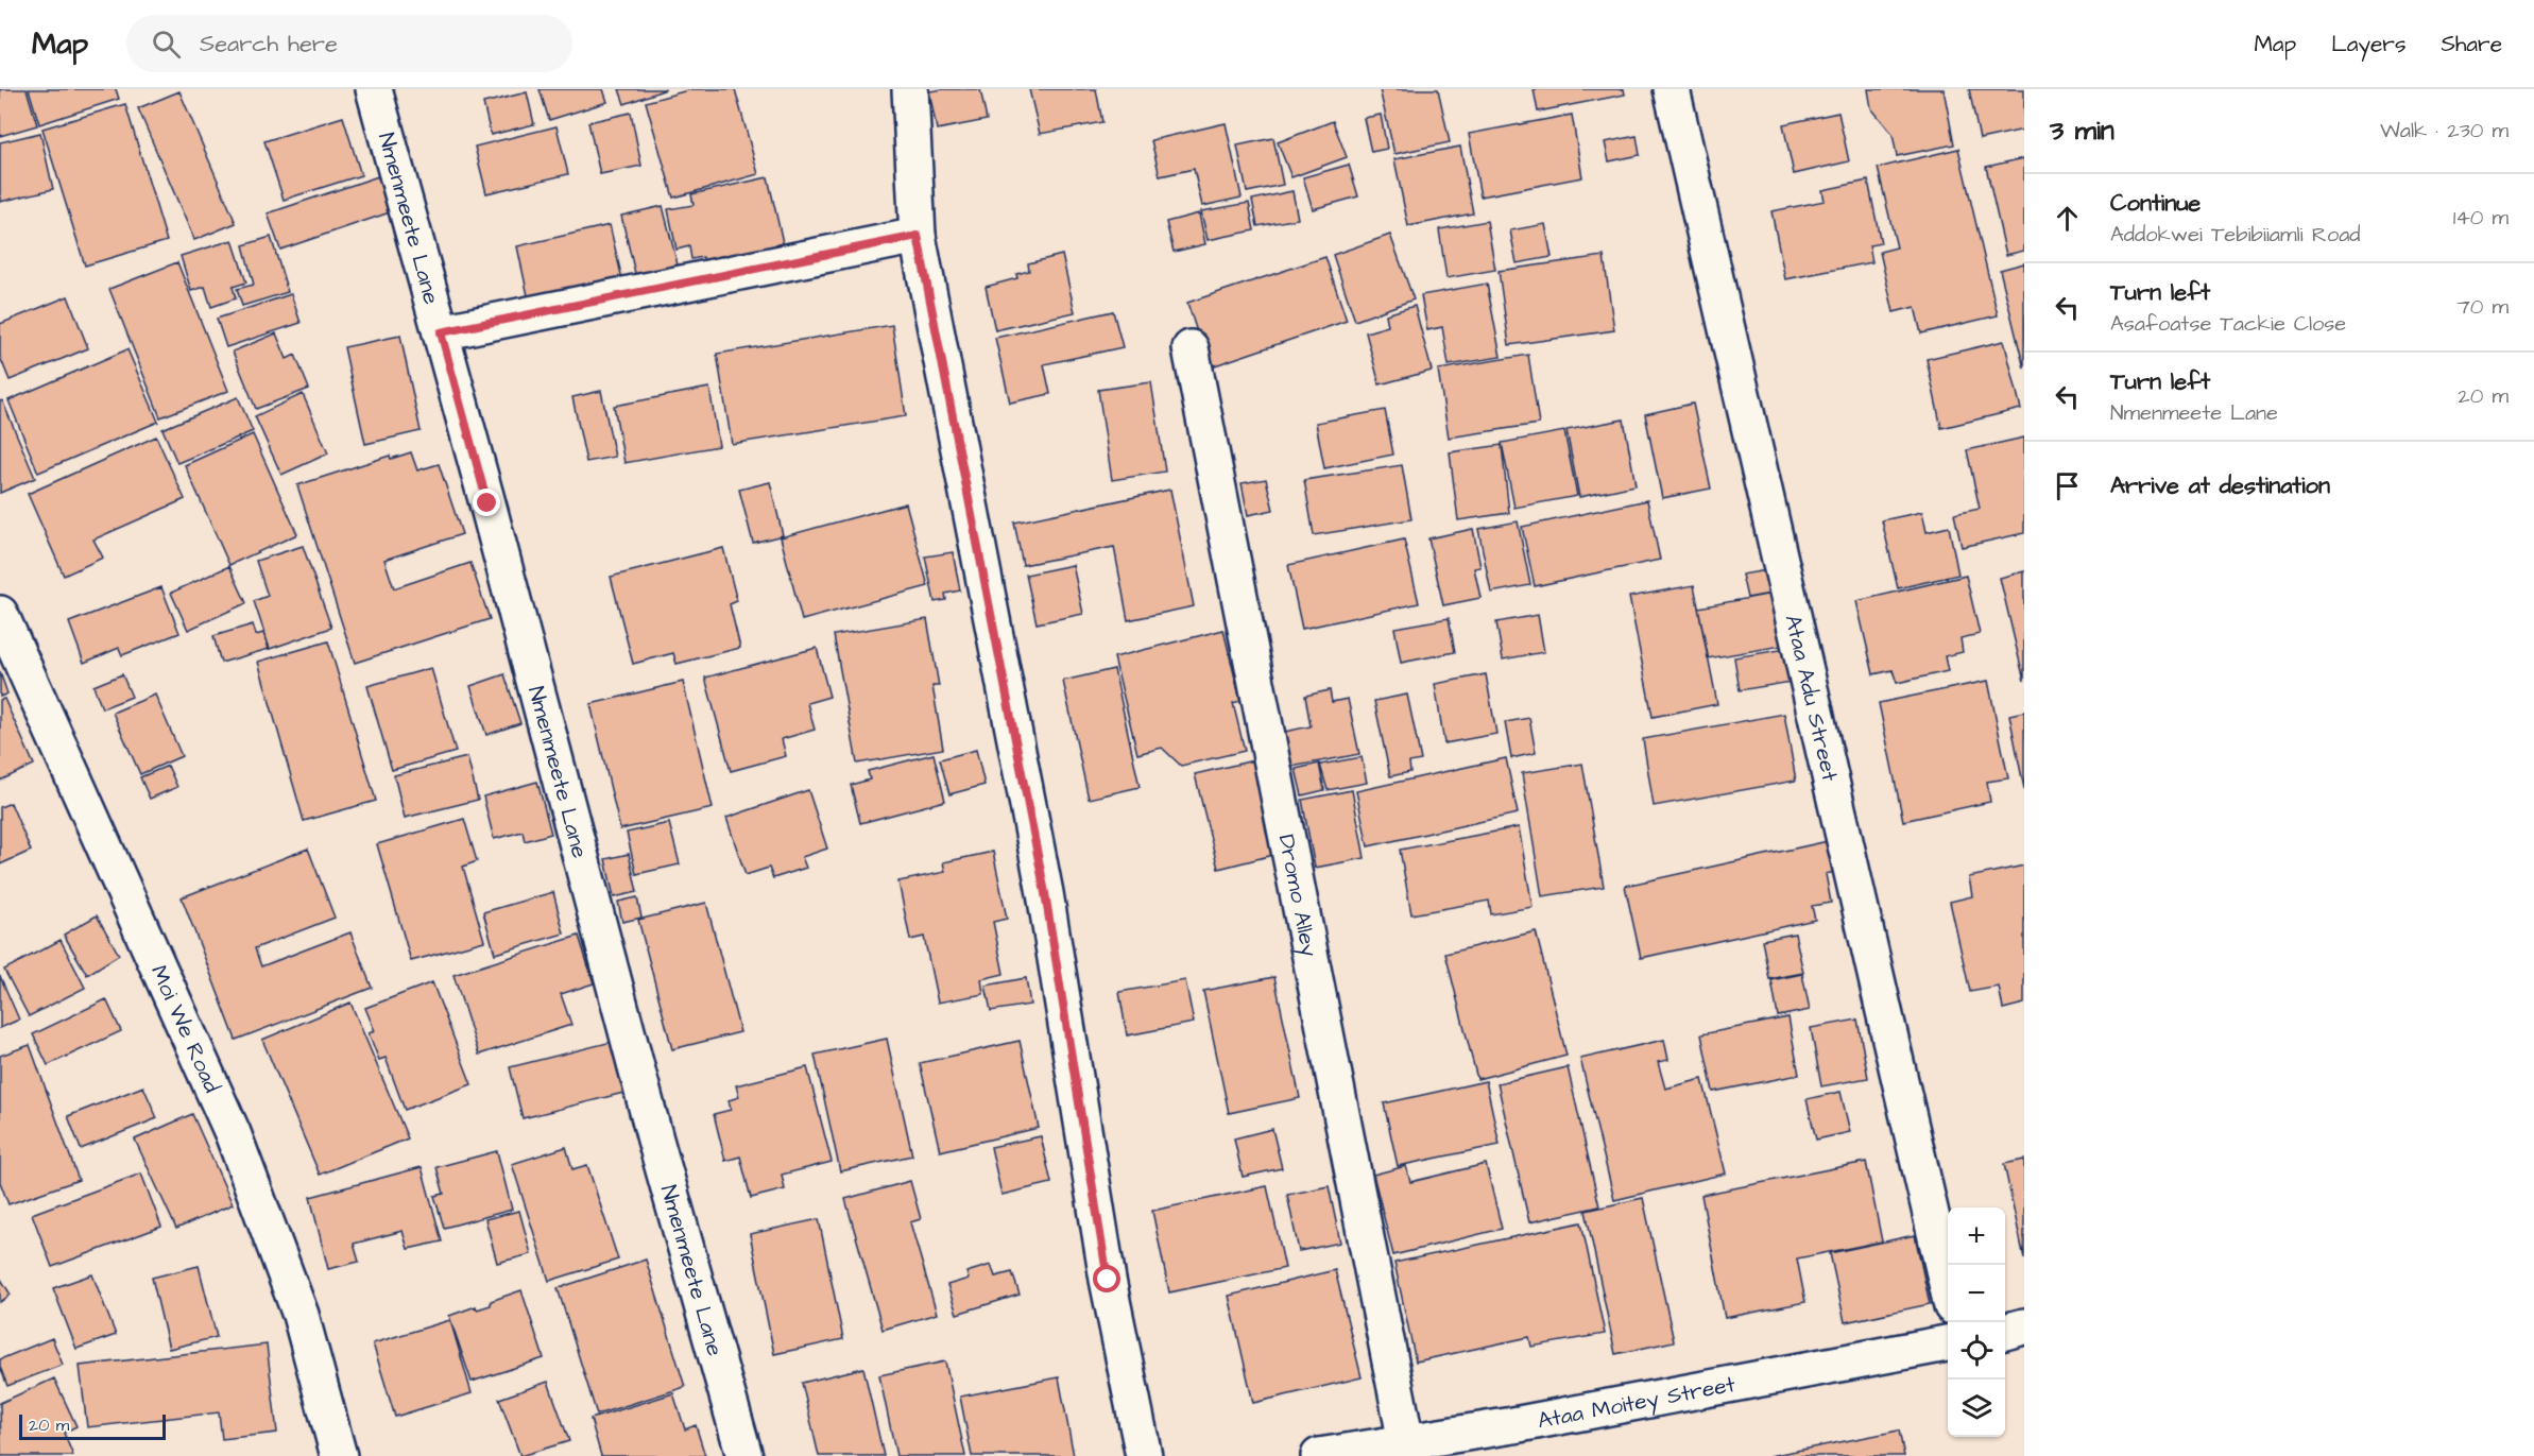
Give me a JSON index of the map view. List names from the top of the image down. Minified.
{"streets":{"street":["Nmenmeete Lane","Ataa Adu Street","Dromo Alley","Moi We Road","Ataa Moitey Street"]},"crossings":[["Dromo Alley","Ataa Moitey Street"]],"scale_bar":"20 m","page":{"header":"Map","search":"Search here","nav":["Map","Layers","Share"],"heading":["3 min","Walk · 230 m"],"list":[["Continue","Addokwei Tebibiiamli Road","140 m"],["Turn left","Asafoatse Tackie Close","70 m"],["Turn left","Nmenmeete Lane","20 m"],"Arrive at destination"],"map_buttons":["+","−"],"scale":"20 m"}}
